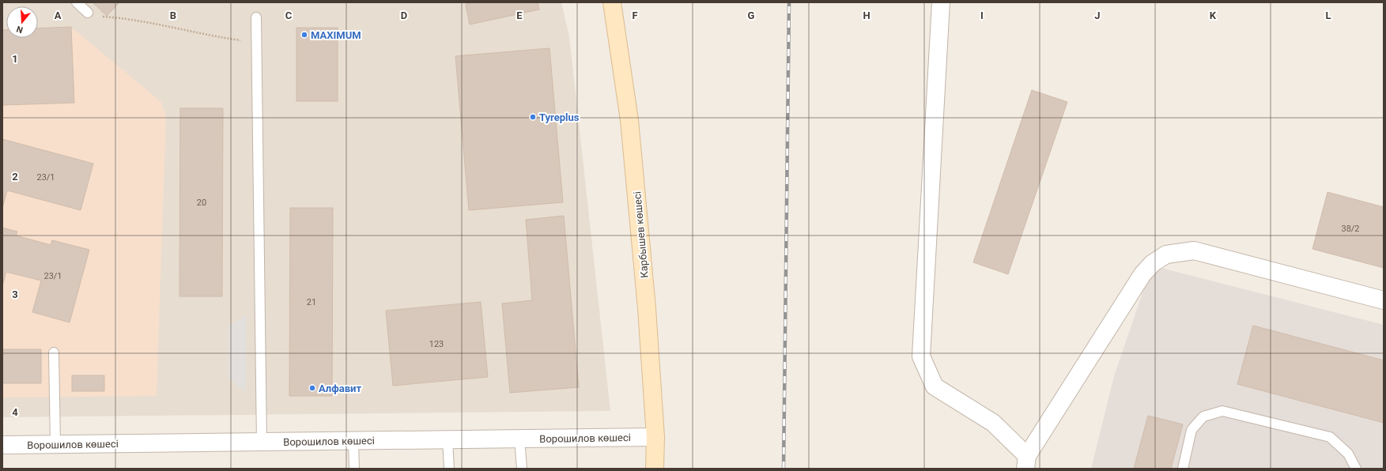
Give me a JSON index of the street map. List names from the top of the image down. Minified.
{"streets":{"main road":["Карбышев көшесі"],"street":["Ворошилов көшесі"]},"crossings":[["Карбышев көшесі","Ворошилов көшесі"]],"places":["MAXIMUM","Tyreplus","Алфавит"],"house_numbers":["23/1","20","38/2","23/1","21","123"],"north":"bottom","grid":{"columns":["A","B","C","D","E","F","G","H","I","J","K","L"],"rows":["1","2","3","4"]}}
